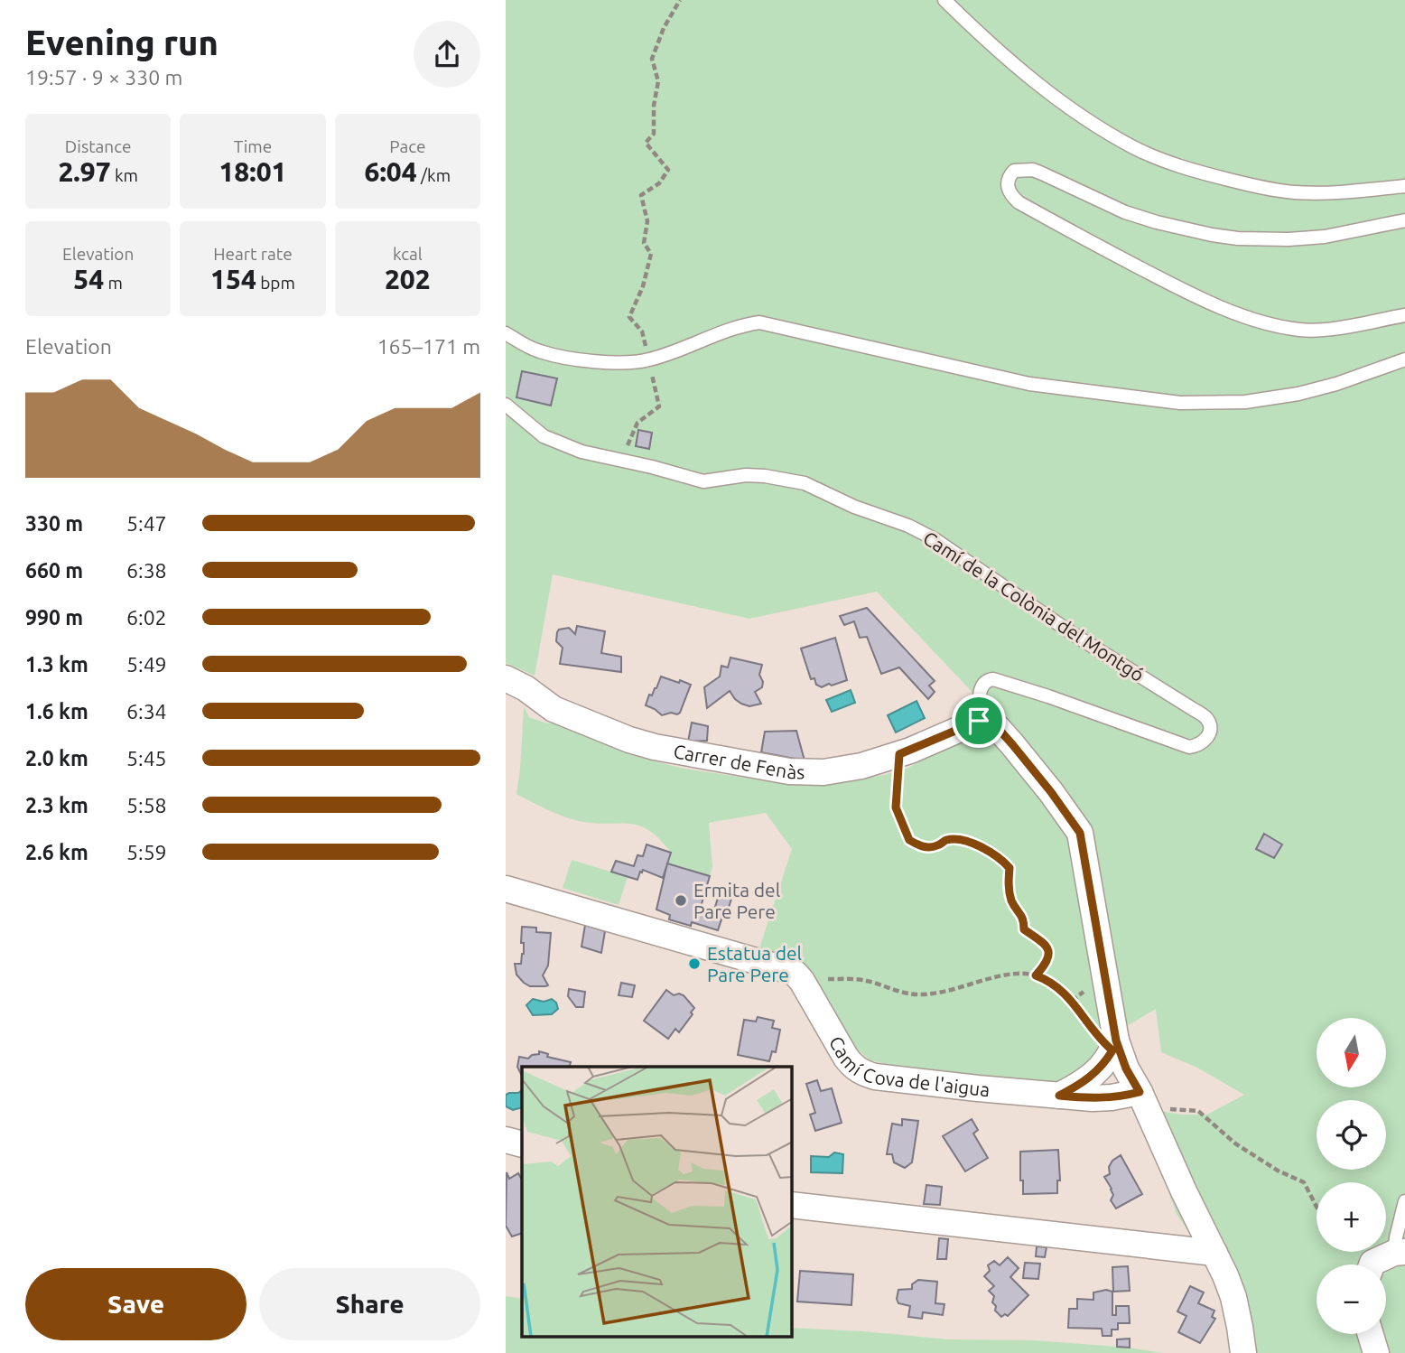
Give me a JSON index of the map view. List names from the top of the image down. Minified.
{"streets":{"street":["Carrer de Fenàs","Camí Cova de l'aigua"],"lane":["Camí de la Colònia del Montgó"]},"crossings":[["Camí de la Colònia del Montgó","Carrer de Fenàs"]],"places":["Ermita del Pare Pere","Estatua del Pare Pere"],"north":"bottom","page":{"heading":["Evening run","19:57 · 9 × 330 m"],"stats":[["Distance","2.97 km"],["Time","18:01"],["Pace","6:04 /km"],["Elevation","54 m"],["Heart rate","154 bpm"],["kcal","202"]],"chart":["Elevation","165–171 m"],"list":[{"name":"330 m","note":"5:47"},{"name":"660 m","note":"6:38"},{"name":"990 m","note":"6:02"},{"name":"1.3 km","note":"5:49"},{"name":"1.6 km","note":"6:34"},{"name":"2.0 km","note":"5:45"},{"name":"2.3 km","note":"5:58"},{"name":"2.6 km","note":"5:59"}],"map_buttons":["+","−"],"buttons":["Save","Share"]}}
